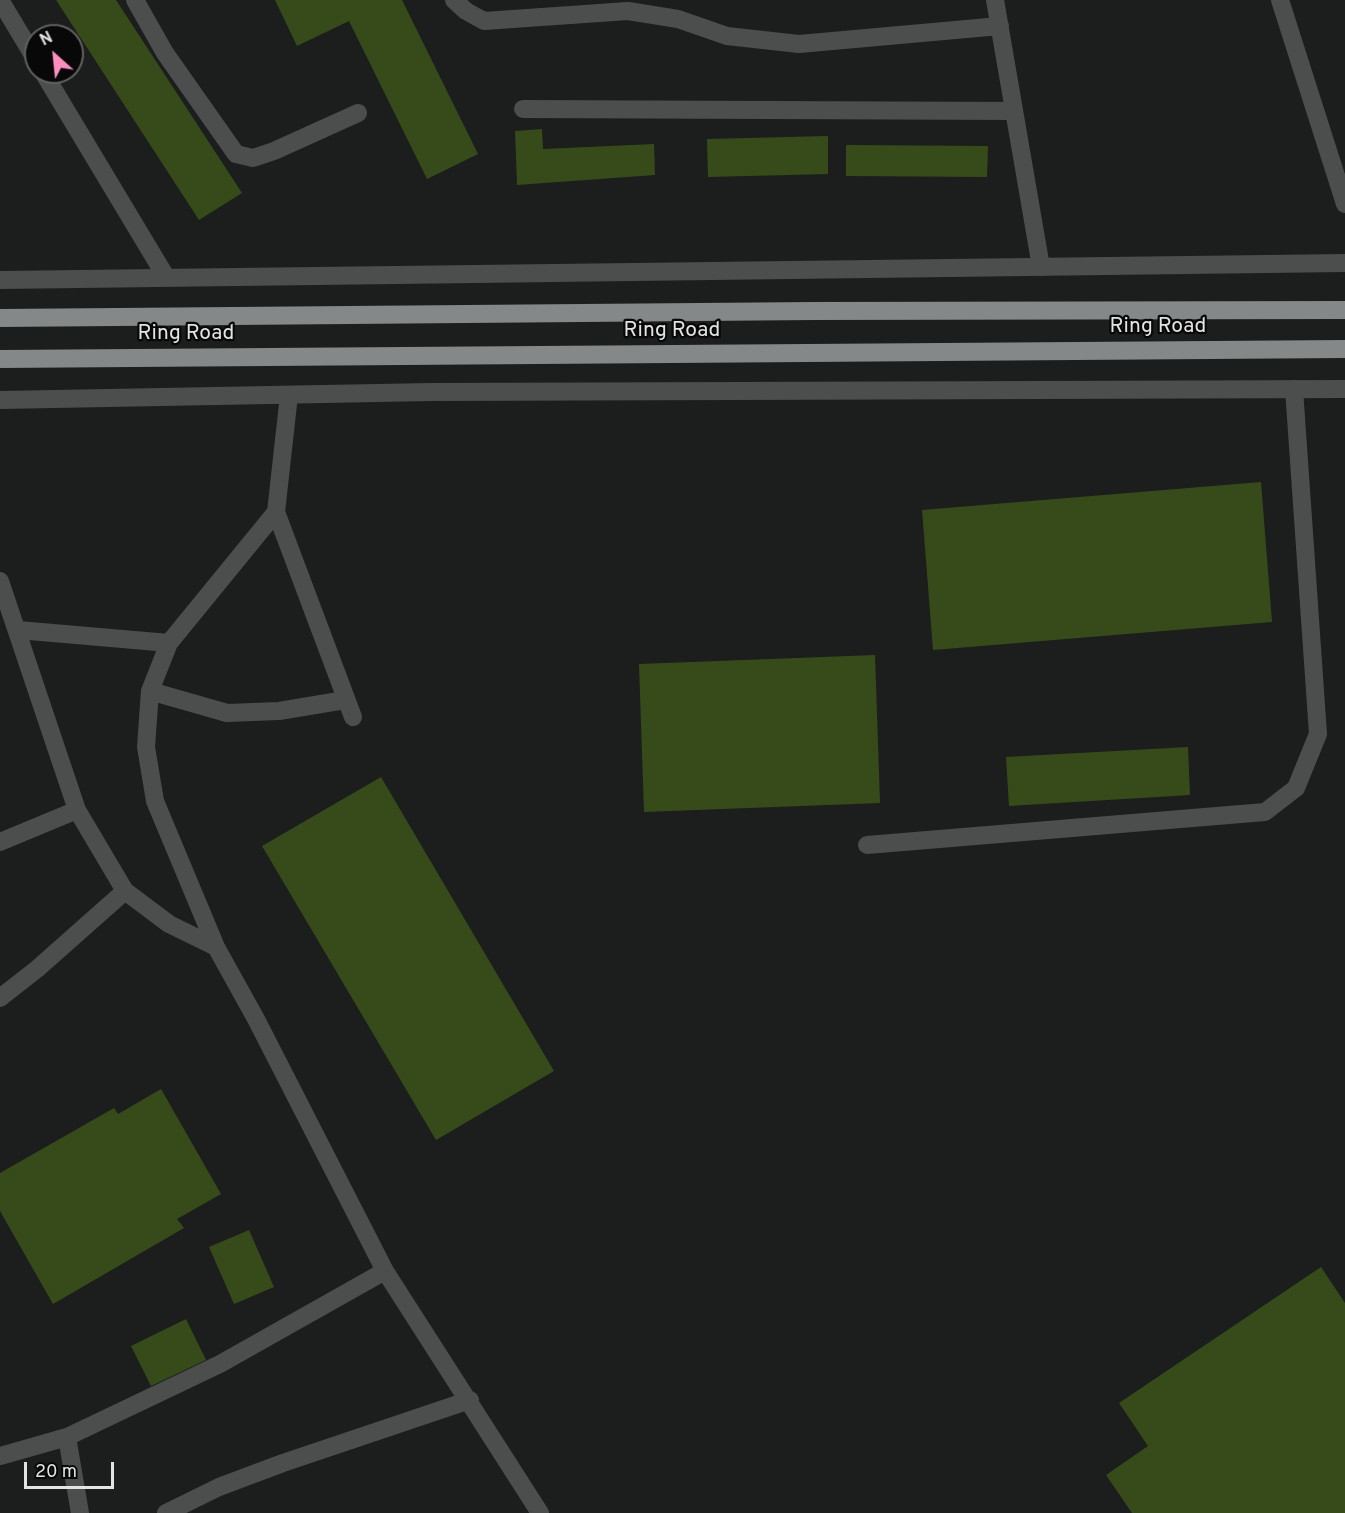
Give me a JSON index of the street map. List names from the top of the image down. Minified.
{"streets":{"highway":["Ring Road"]},"scale_bar":"20 m","north":"top left"}
